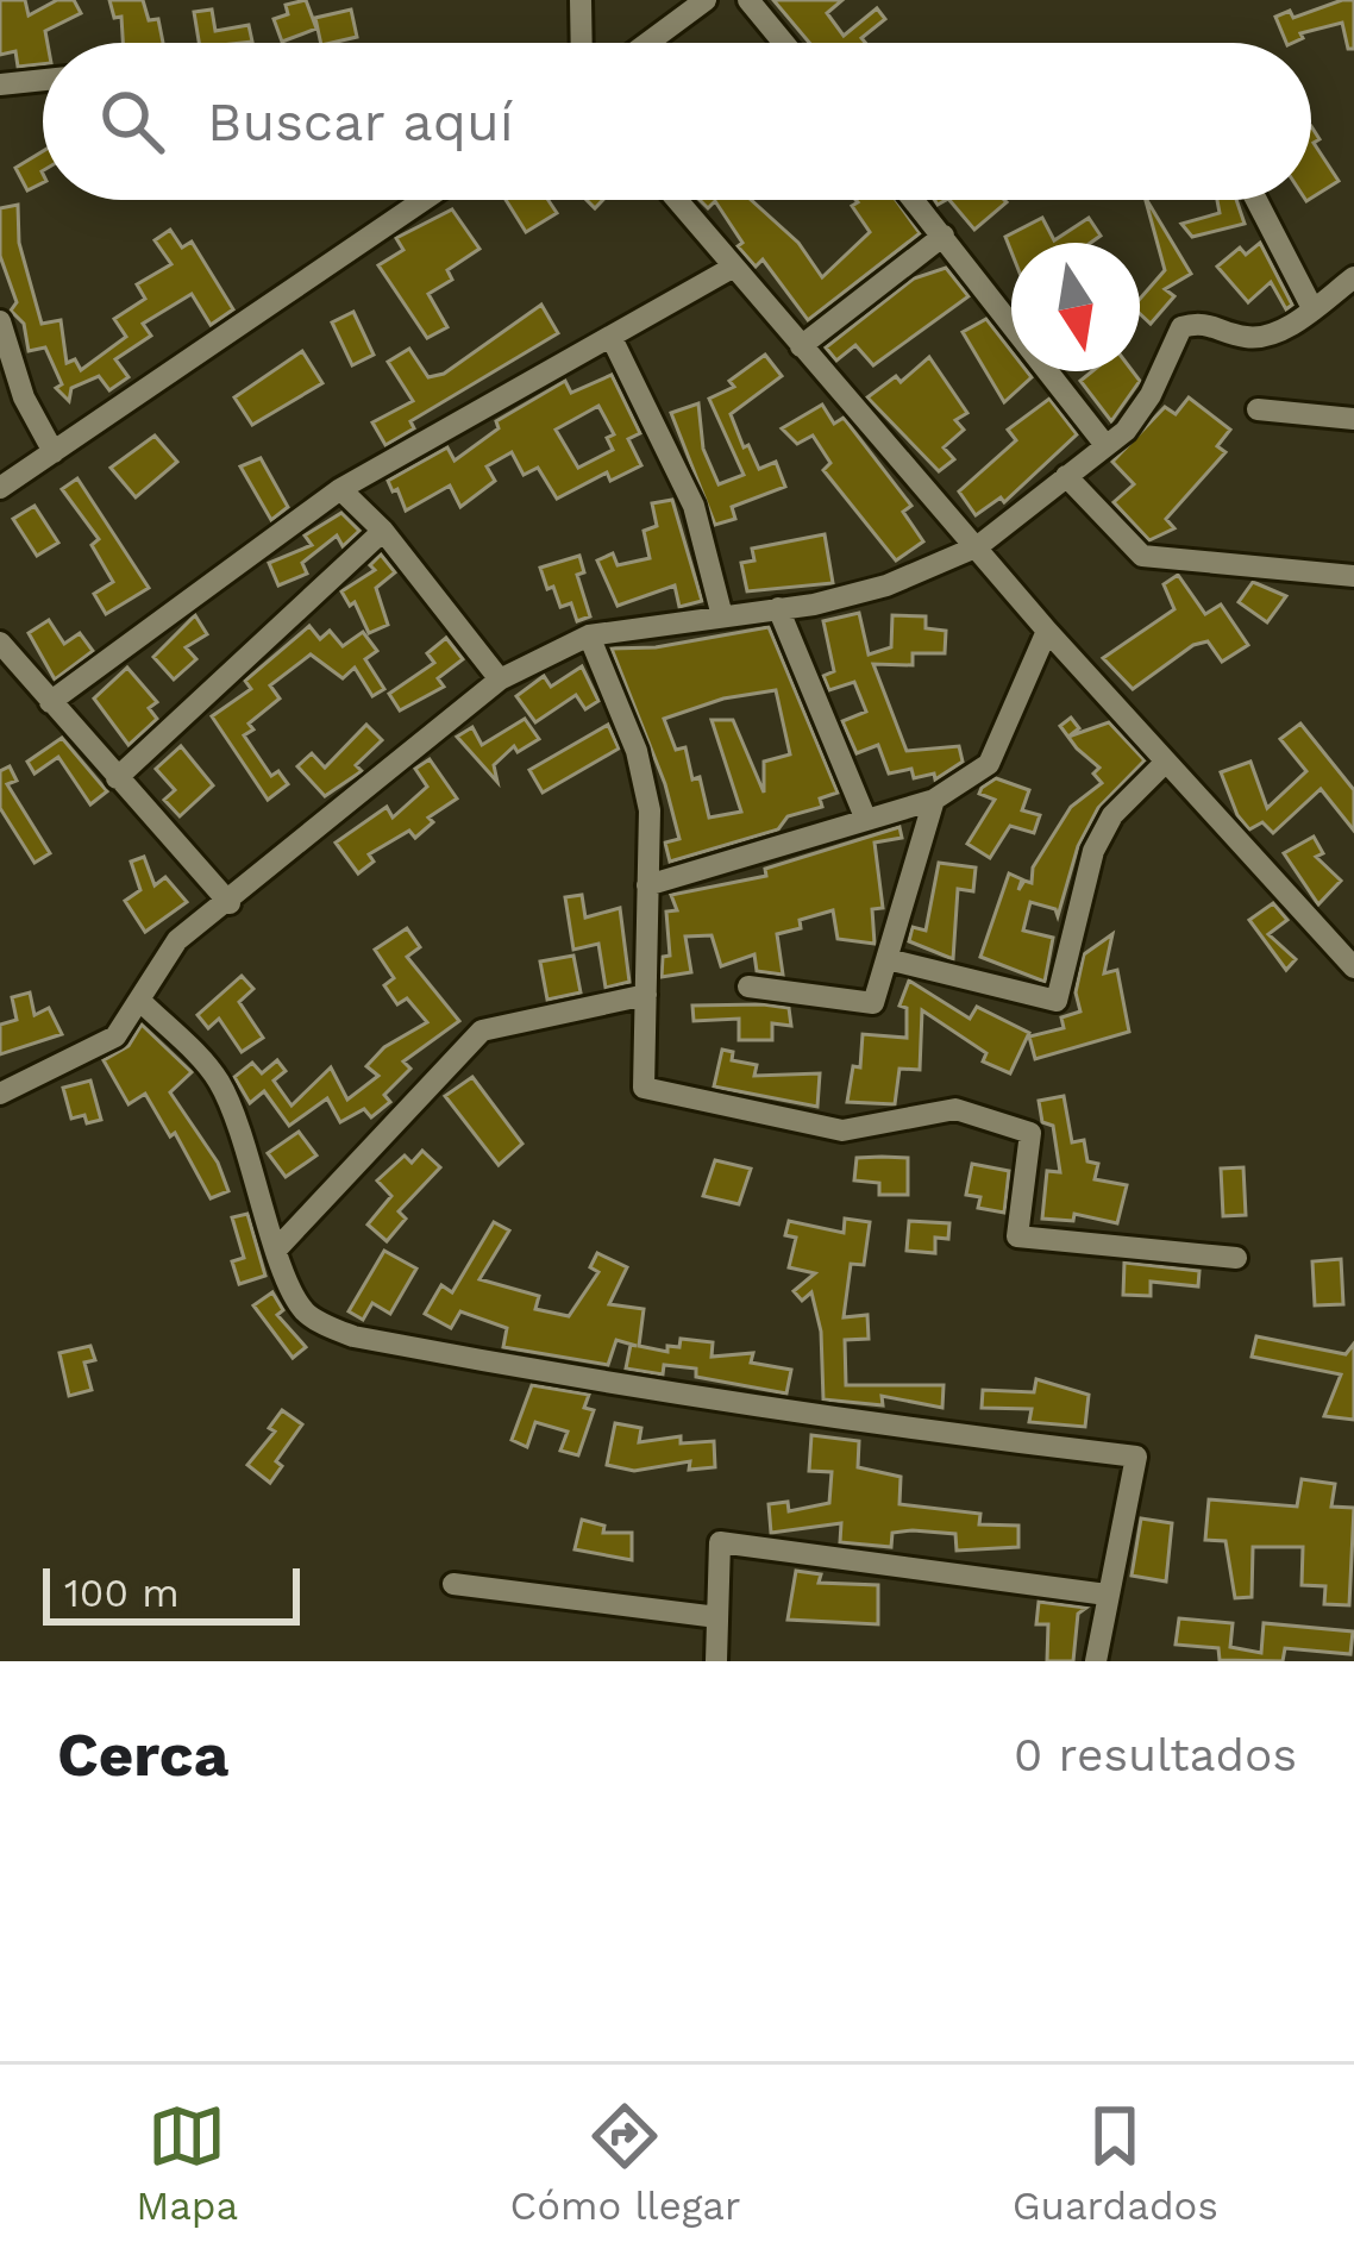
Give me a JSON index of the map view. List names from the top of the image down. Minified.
{"scale_bar":"100 m","north":"bottom","page":{"search":"Buscar aquí","scale":"100 m","heading":["Cerca","0 resultados"],"nav":["Mapa","Cómo llegar","Guardados"]}}
